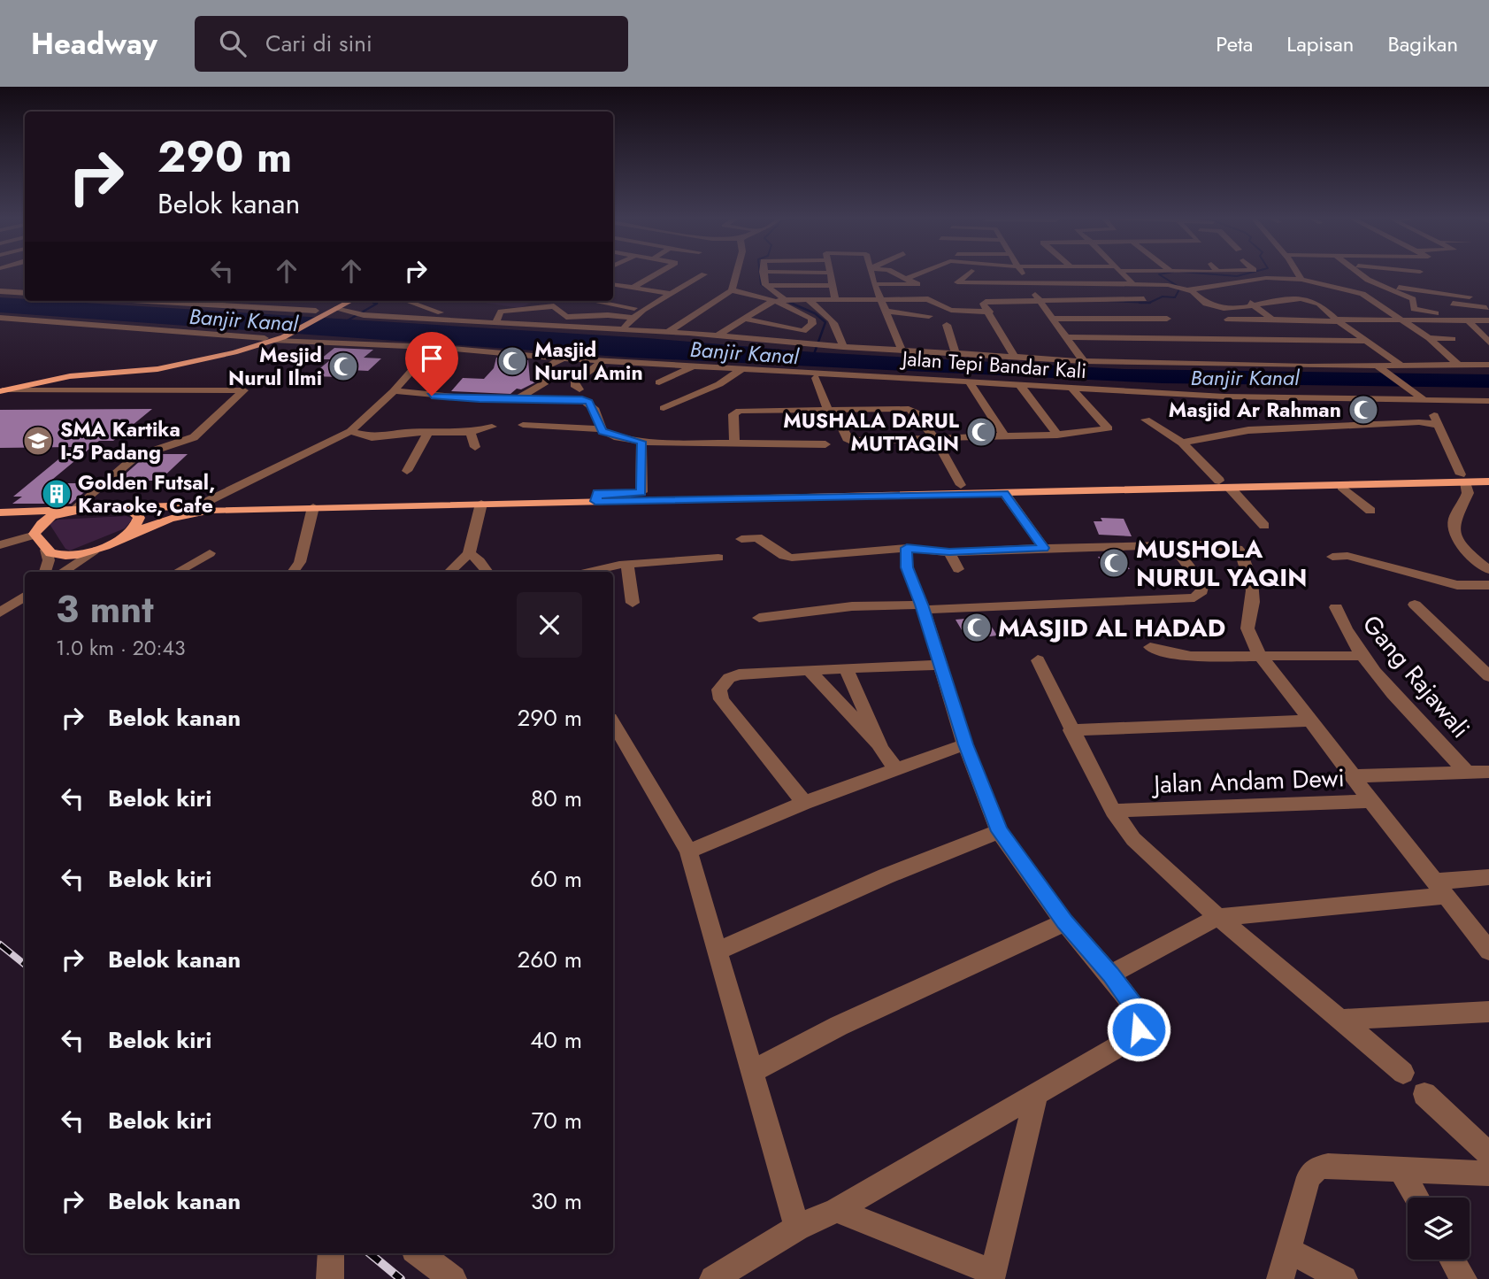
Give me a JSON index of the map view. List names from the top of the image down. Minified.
{"streets":{"street":["Jalan Tepi Bandar Kali","Gang Rajawali","Jalan Andam Dewi"]},"crossings":[["Gang Rajawali","Jalan Andam Dewi"]],"water":["Banjir Kanal"],"places":{"mosque":["Masjid Nurul Amin","Mesjid Nurul Ilmi","Masjid Ar Rahman","MUSHALA DARUL MUTTAQIN","MUSHOLA NURUL YAQIN","MASJID AL HADAD"],"school or university":["SMA Kartika I-5 Padang"],"building":["Golden Futsal, Karaoke, Cafe"]},"page":{"header":"Headway","search":"Cari di sini","nav":["Peta","Lapisan","Bagikan"],"turn":["290 m","Belok kanan"],"heading":["3 mnt","1.0 km · 20:43"],"list":[{"name":"Belok kanan","value":"290 m"},{"name":"Belok kiri","value":"80 m"},{"name":"Belok kiri","value":"60 m"},{"name":"Belok kanan","value":"260 m"},{"name":"Belok kiri","value":"40 m"},{"name":"Belok kiri","value":"70 m"},{"name":"Belok kanan","value":"30 m"}]}}
